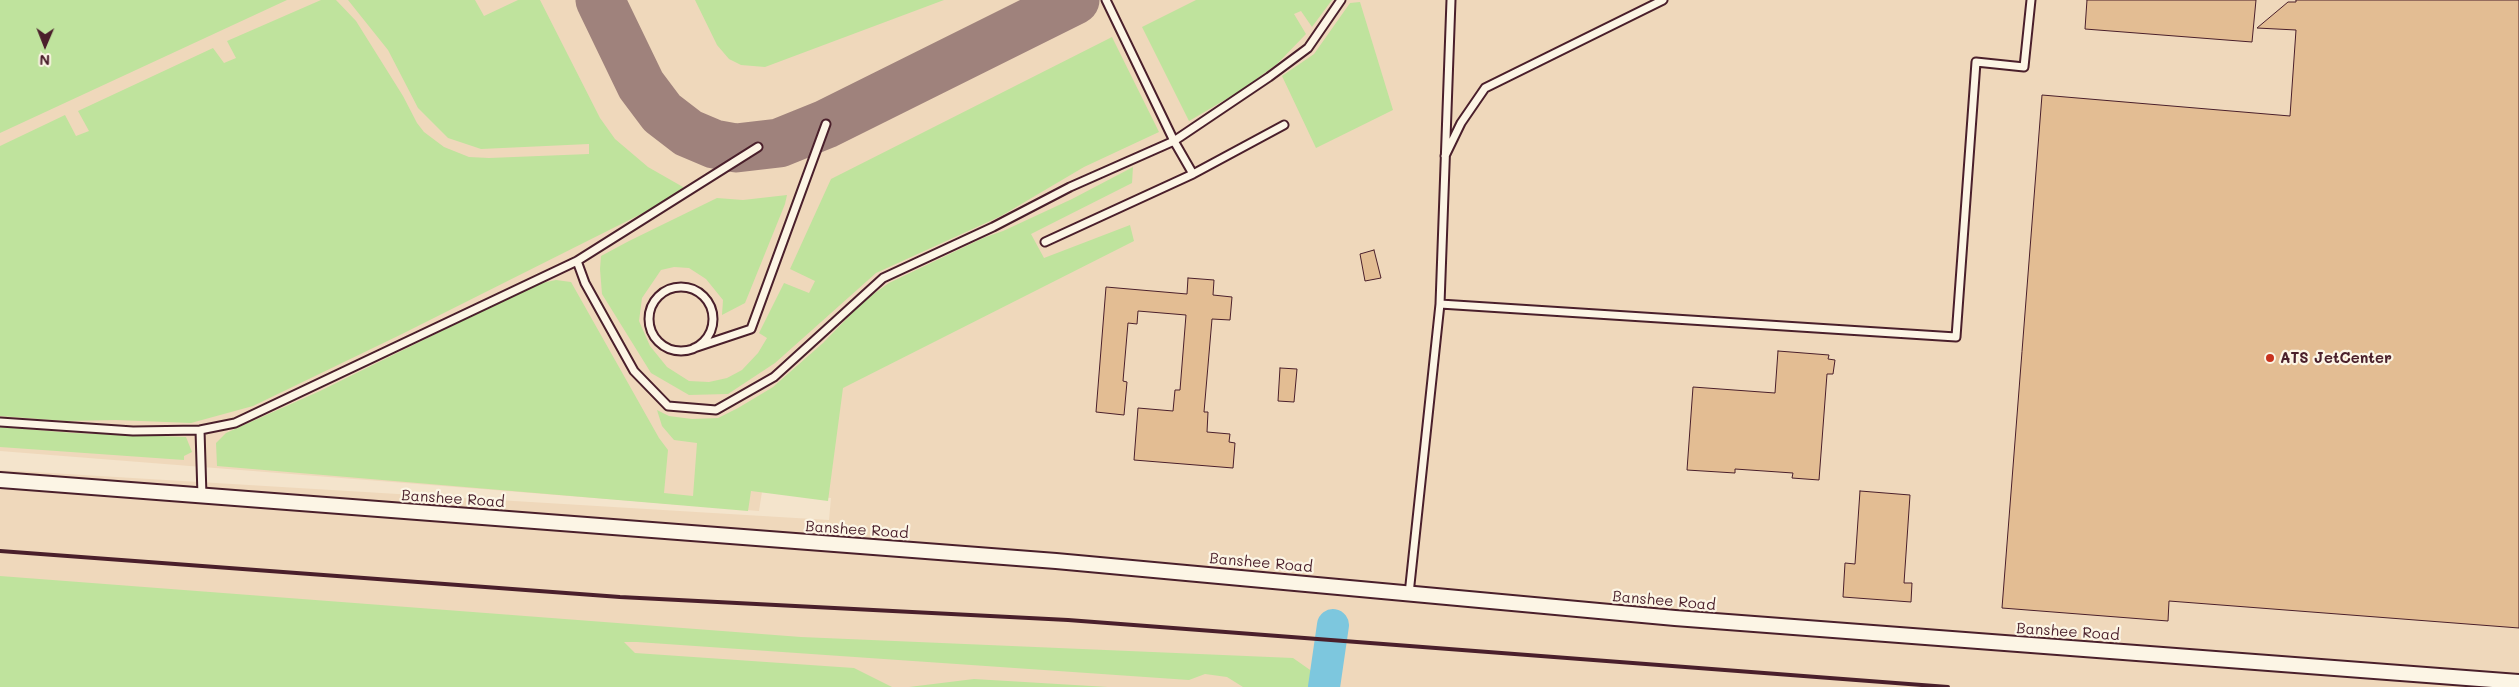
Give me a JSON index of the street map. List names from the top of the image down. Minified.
{"streets":{"street":["Banshee Road"]},"places":["ATS JetCenter"],"north":"bottom"}
